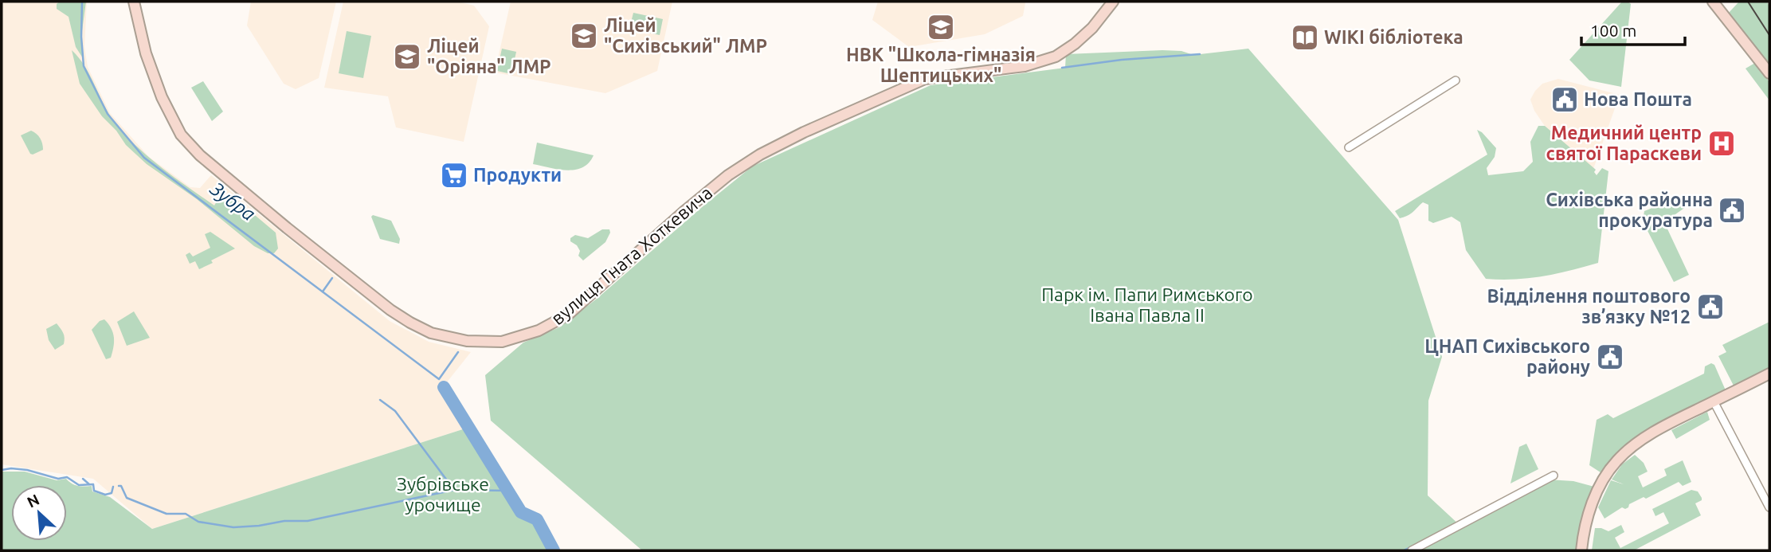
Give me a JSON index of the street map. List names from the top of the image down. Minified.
{"streets":{"street":["вулиця Гната Хоткевича"]},"water":["Зубра"],"parks":["Парк ім. Папи Римського Івана Павла ІІ","Зубрівське урочище"],"places":{"school or university":["НВК \"Школа-гімназія Шептицьких\"","Ліцей \"Сихівський\" ЛМР","Ліцей \"Оріяна\" ЛМР"],"library":["WIKI бібліотека"],"public building":["Нова Пошта","Сихівська районна прокуратура","Відділення поштового зв’язку №12","ЦНАП Сихівського району"],"hospital":["Медичний центр святої Параскеви"],"supermarket":["Продукти"]},"scale_bar":"100 m","north":"top left"}
